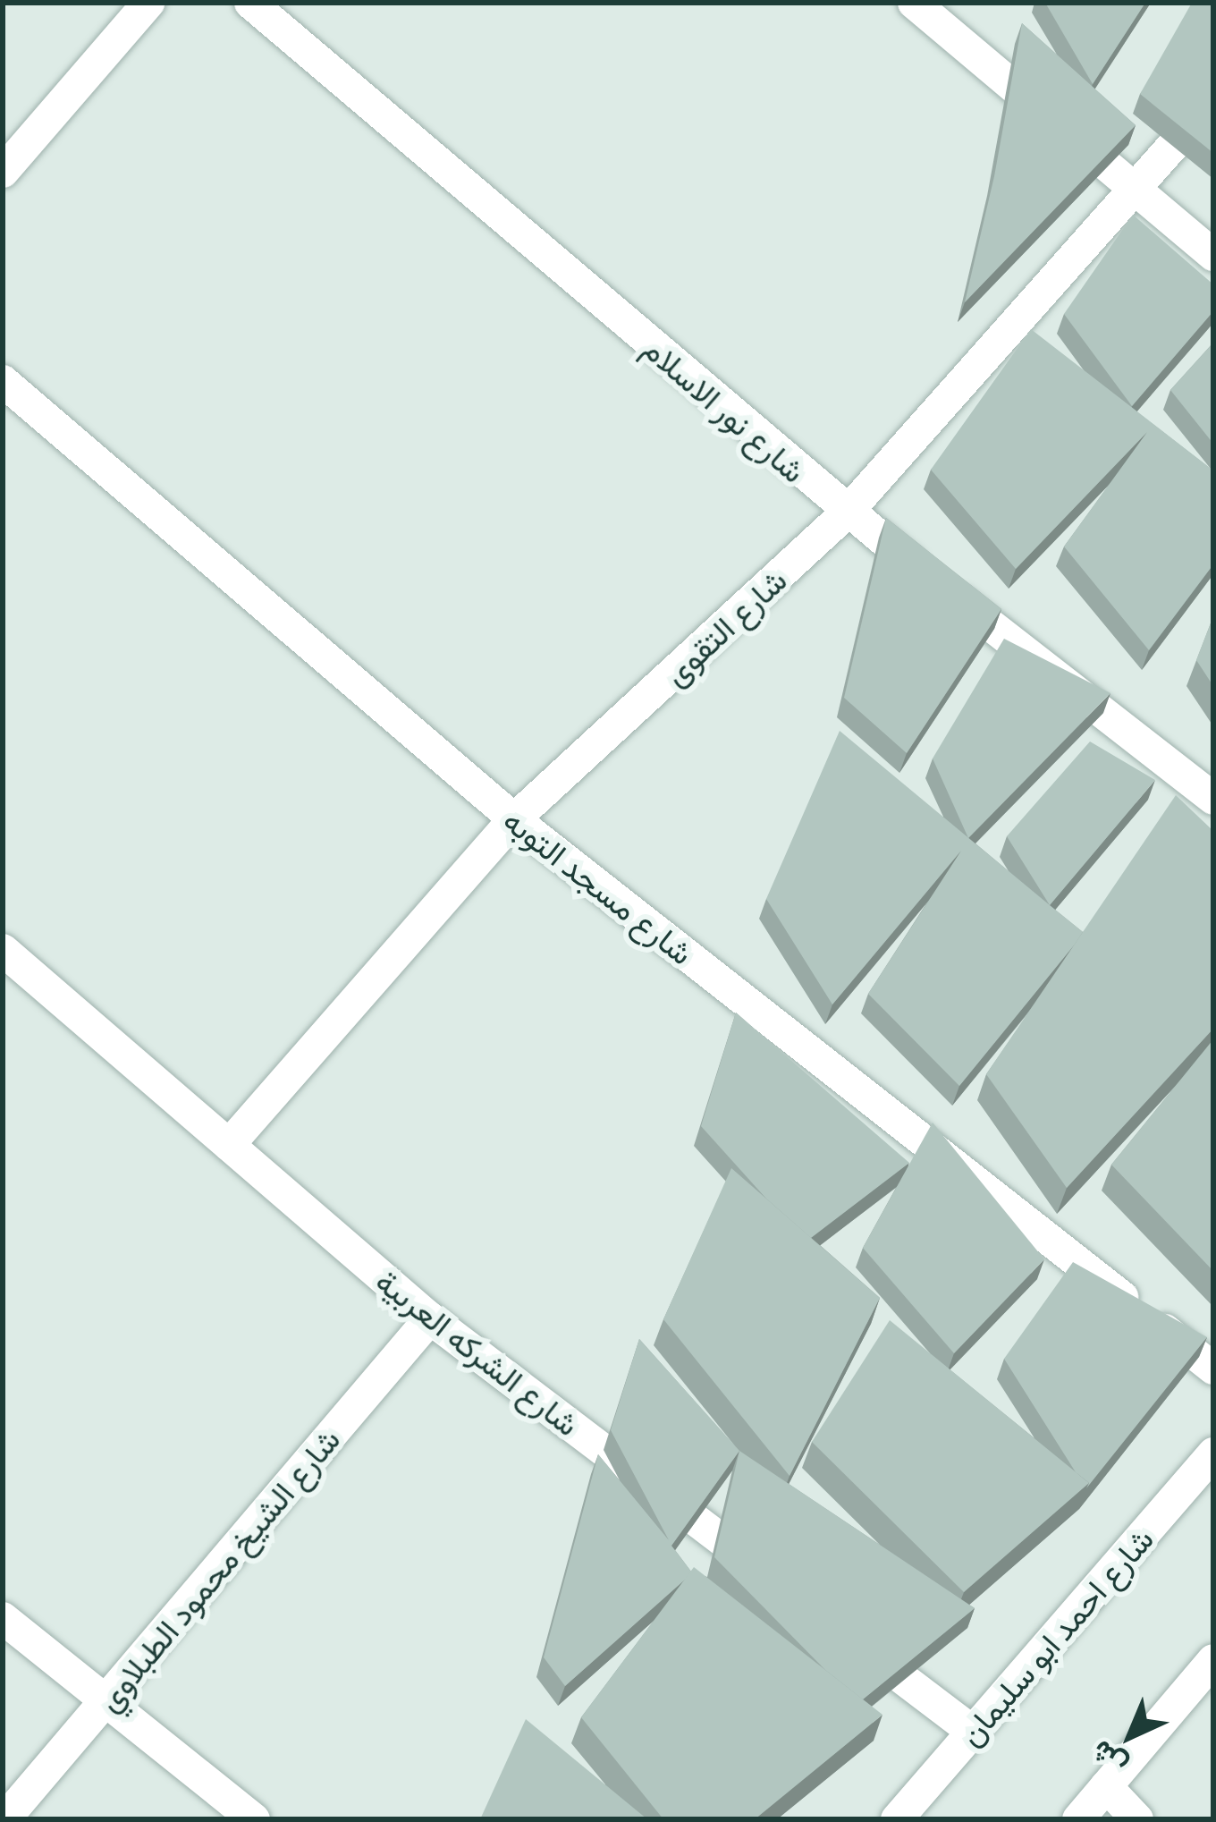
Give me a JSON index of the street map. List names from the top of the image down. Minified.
{"streets":{"street":["شارع نور الاسلام","شارع التقوى","شارع مسجد التوبه","شارع الشركه العربية","شارع الشيخ محمود الطبلاوي","شارع احمد ابو سليمان"]},"crossings":[["شارع نور الاسلام","شارع التقوى"],["شارع التقوى","شارع مسجد التوبه"],["شارع التقوى","شارع الشركه العربية"],["شارع الشركه العربية","شارع الشيخ محمود الطبلاوي"]],"north":"bottom left"}
